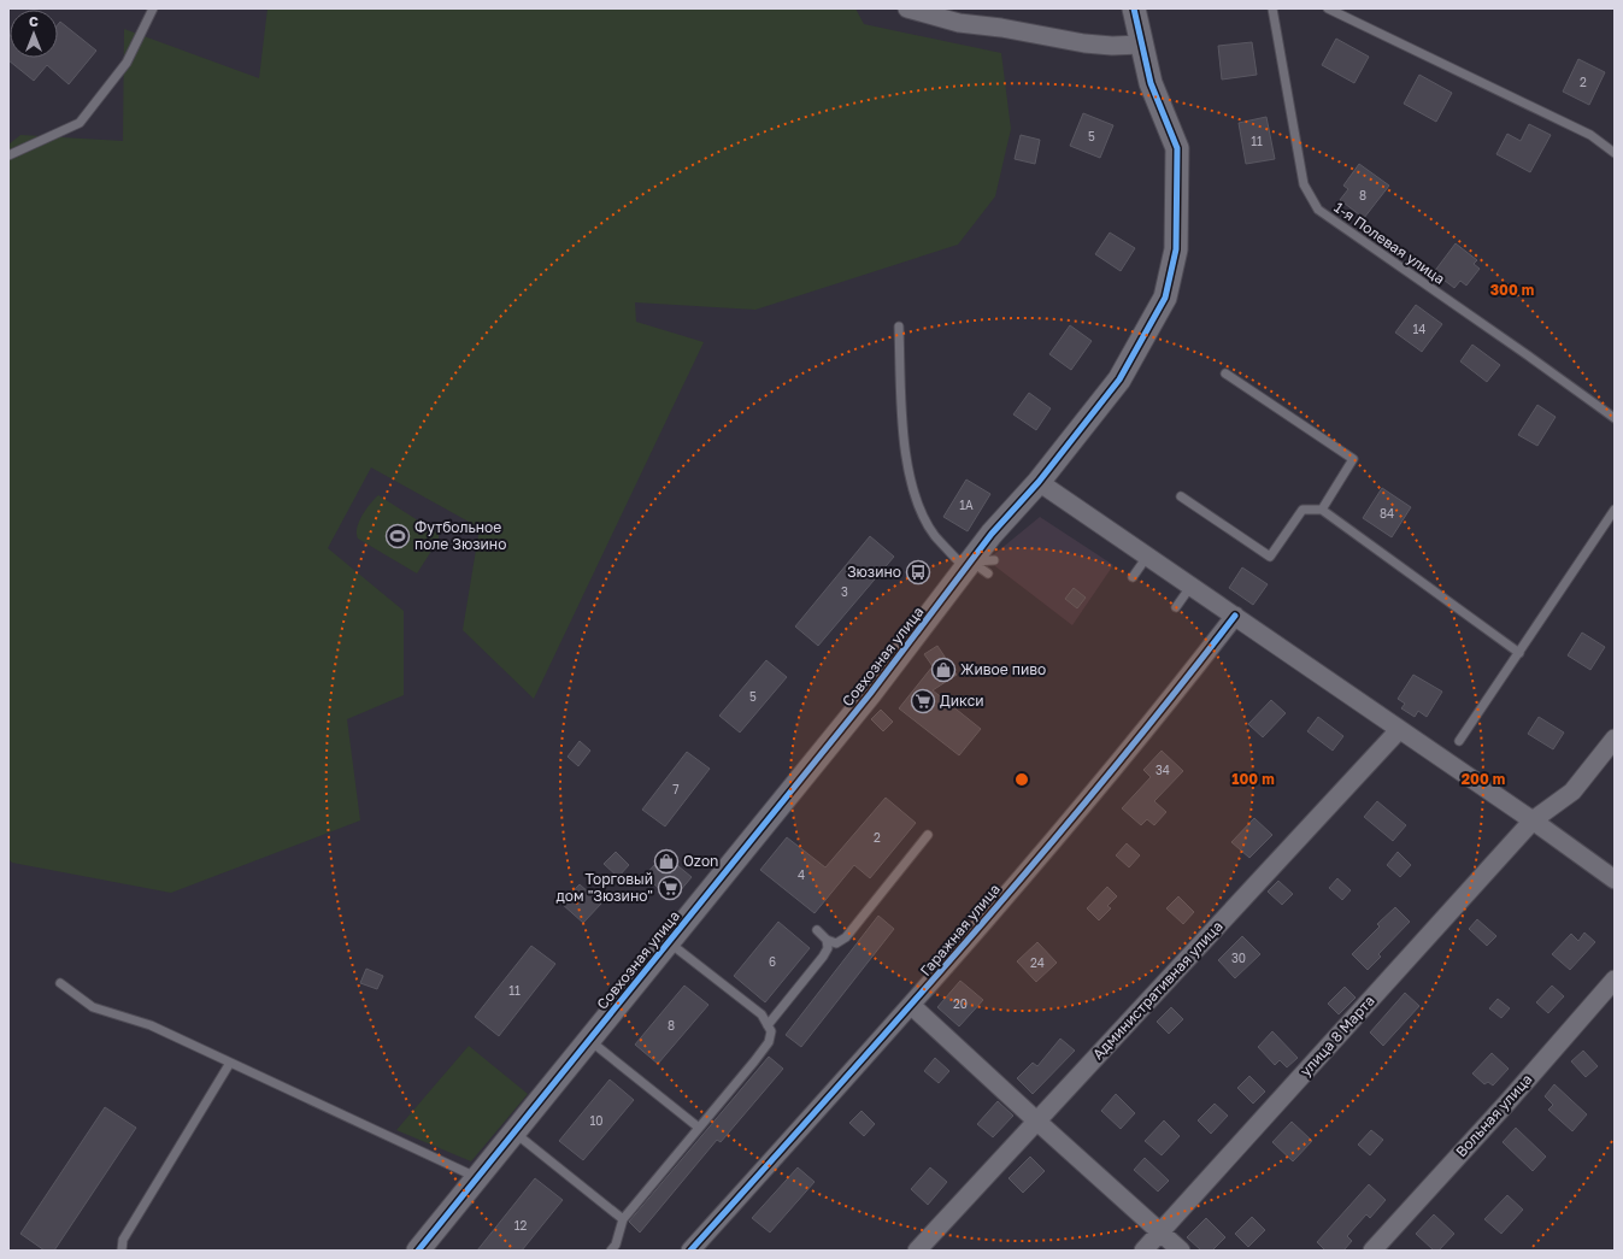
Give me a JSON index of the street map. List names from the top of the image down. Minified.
{"streets":{"street":["Совхозная улица","Гаражная улица","Административная улица","улица 8 Марта","Вольная улица"],"lane":["1-я Полевая улица"]},"places":{"sports":["Футбольное поле Зюзино"],"bus stop":["Зюзино"],"shop":["Живое пиво","Ozon"],"supermarket":["Дикси","Торговый дом \"Зюзино\""]},"house_numbers":["2","5","11","8","14","1А","84","3","5","34","7","2","4","30","6","24","11","20","8","10","12"],"north":"top","rings":["300 m","100 m","200 m"]}
